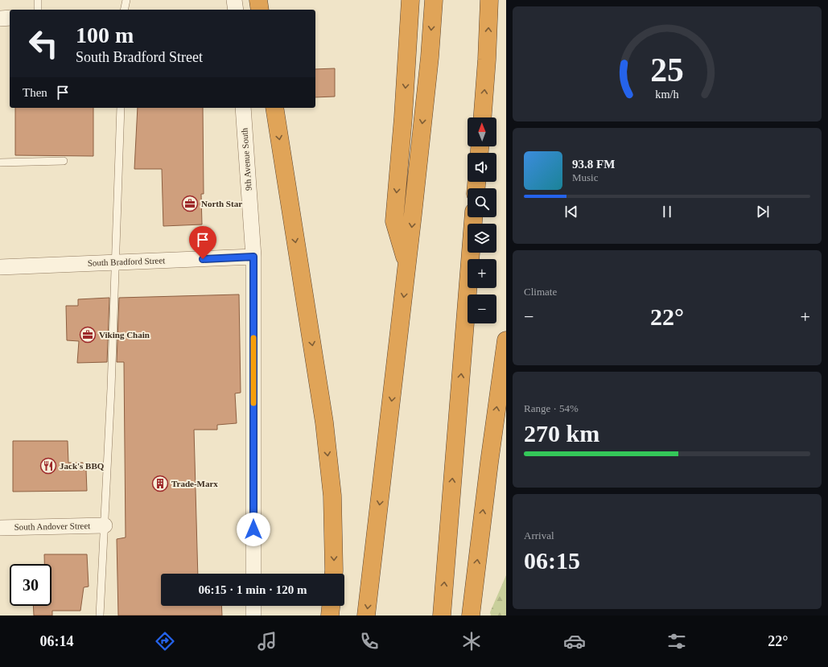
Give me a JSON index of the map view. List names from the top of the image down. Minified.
{"streets":{"street":["9th Avenue South","South Bradford Street","South Andover Street"]},"crossings":[["9th Avenue South","South Bradford Street"]],"places":{"office":["North Star","Viking Chain"],"restaurant":["Jack's BBQ"],"building":["Trade-Marx"]},"north":"top","page":{"turn":["100 m","South Bradford Street"],"then":"Then","map_buttons":["+","−"],"song":["93.8 FM","Music"],"tile":["Climate",["Range · 54%","270 km"],["Arrival","06:15"]],"heat":["−","22°","+"],"limit":"30","trip":"06:15 · 1 min · 120 m","tabs":["06:14","22°"],"gauge":["25","km/h"]}}
